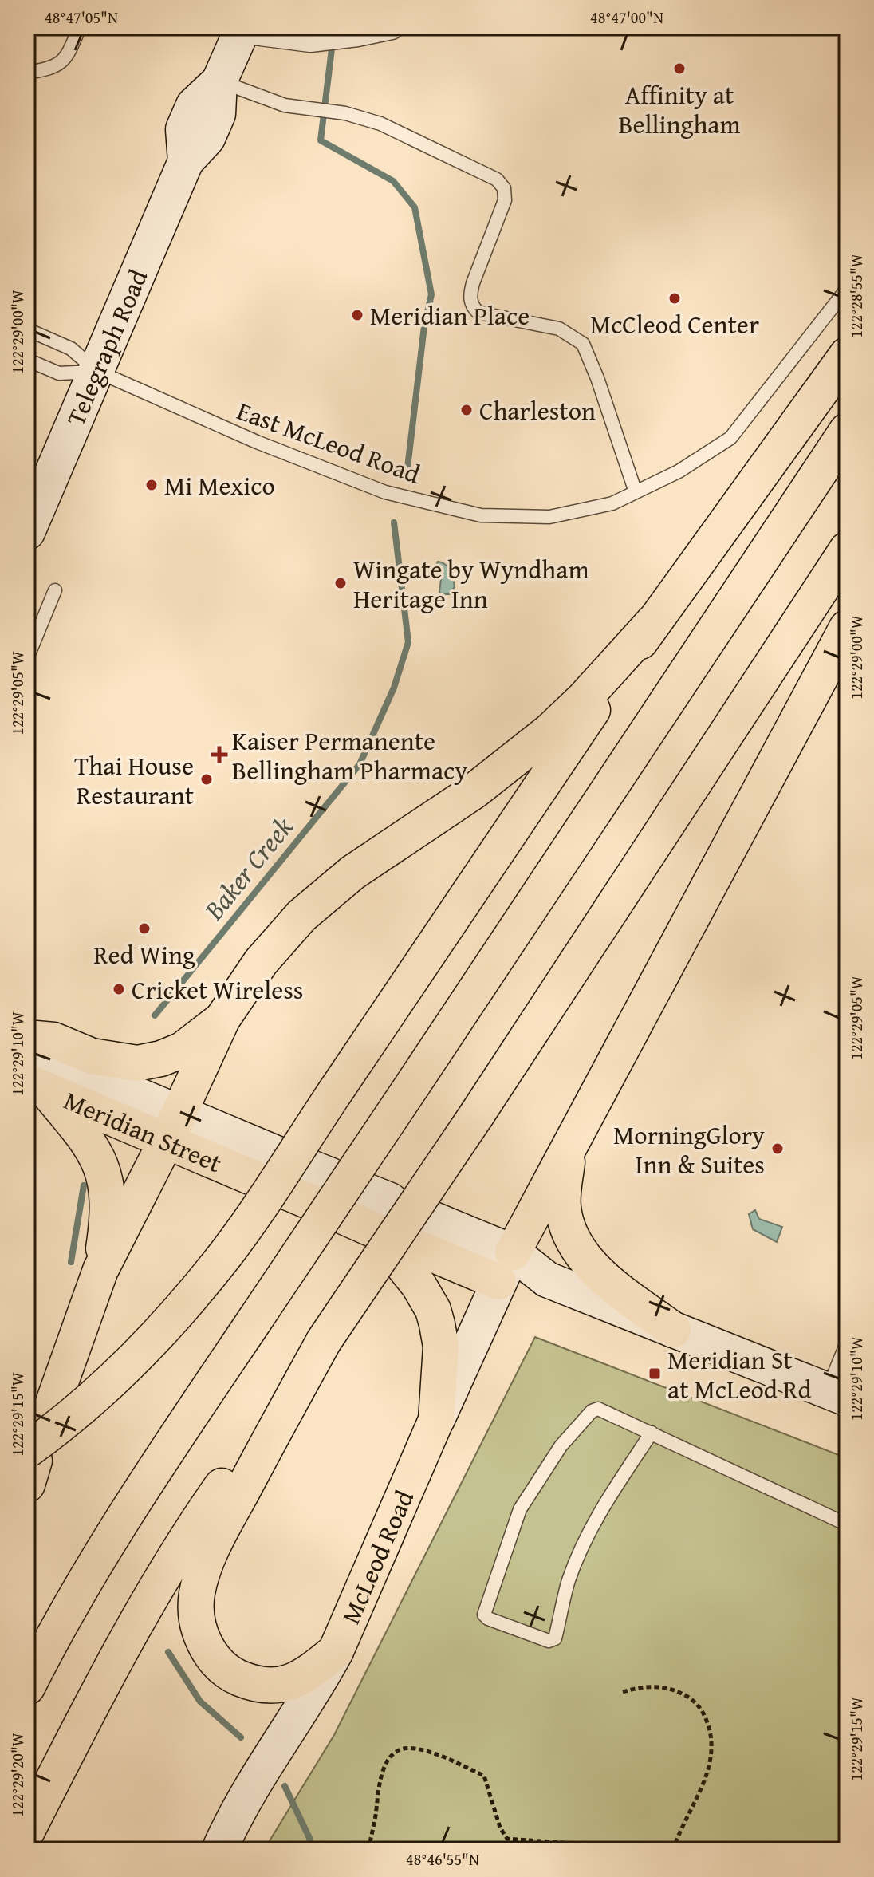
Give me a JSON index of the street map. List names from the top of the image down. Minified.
{"streets":{"highway":["Meridian Street","McLeod Road"],"main road":["Telegraph Road"],"lane":["East McLeod Road"]},"crossings":[["Telegraph Road","East McLeod Road"]],"water":["Baker Creek"],"places":{"other":["Affinity at Bellingham","McCleod Center","Meridian Place","Charleston","Mi Mexico","Wingate by Wyndham Heritage Inn","Thai House Restaurant","Red Wing","Cricket Wireless","MorningGlory Inn & Suites"],"health":["Kaiser Permanente Bellingham Pharmacy"],"transit":["Meridian St at McLeod Rd"]},"coordinates":["48°47'05\"N","48°47'00\"N","122°28'55\"W","122°29'00\"W","122°29'05\"W","122°29'10\"W","122°29'15\"W","122°29'20\"W","48°46'55\"N"]}
